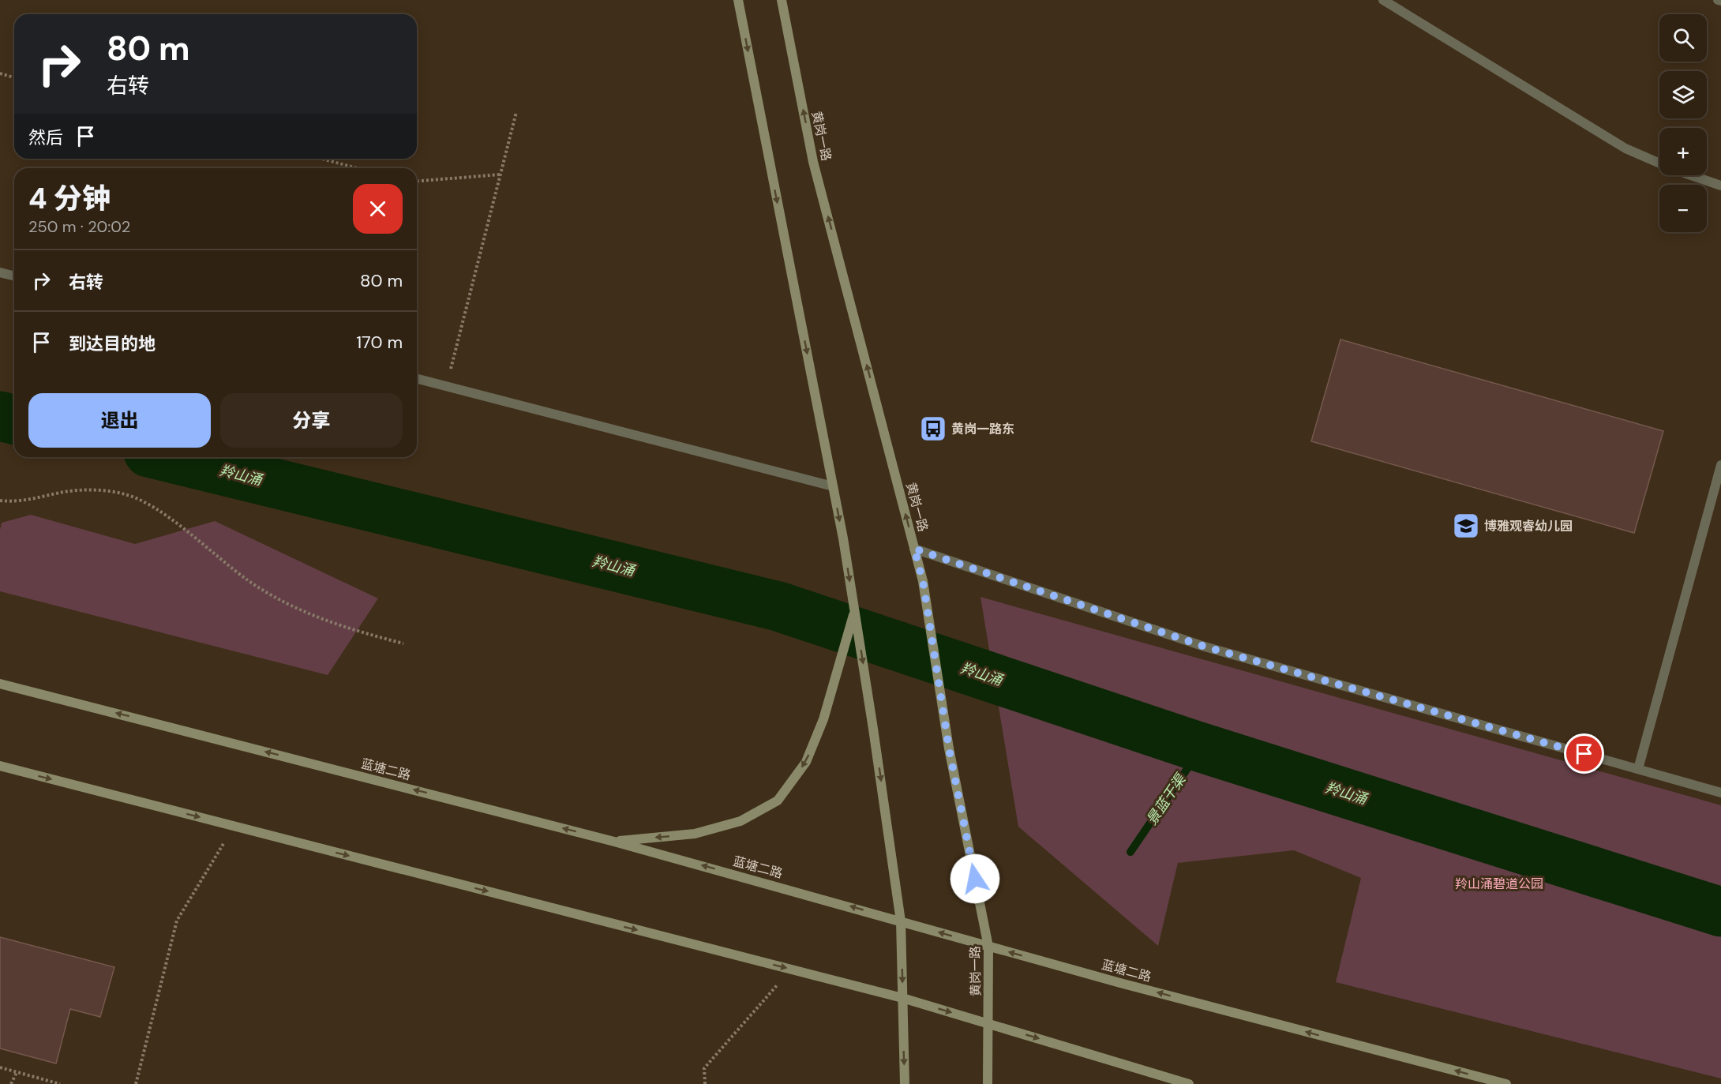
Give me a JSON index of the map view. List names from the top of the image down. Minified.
{"streets":{"main road":["黄岗一路","蓝塘二路"]},"crossings":[["黄岗一路","蓝塘二路"]],"water":["羚山涌","景蓝干渠"],"parks":["羚山涌碧道公园"],"places":{"bus stop":["黄岗一路东"],"school or university":["博雅观睿幼儿园"]},"page":{"map_buttons":["+","−"],"turn":["80 m","右转"],"then":"然后","heading":["4 分钟","250 m · 20:02"],"list":[{"name":"右转","value":"80 m"},{"name":"到达目的地","value":"170 m"}],"buttons":["退出","分享"]}}
